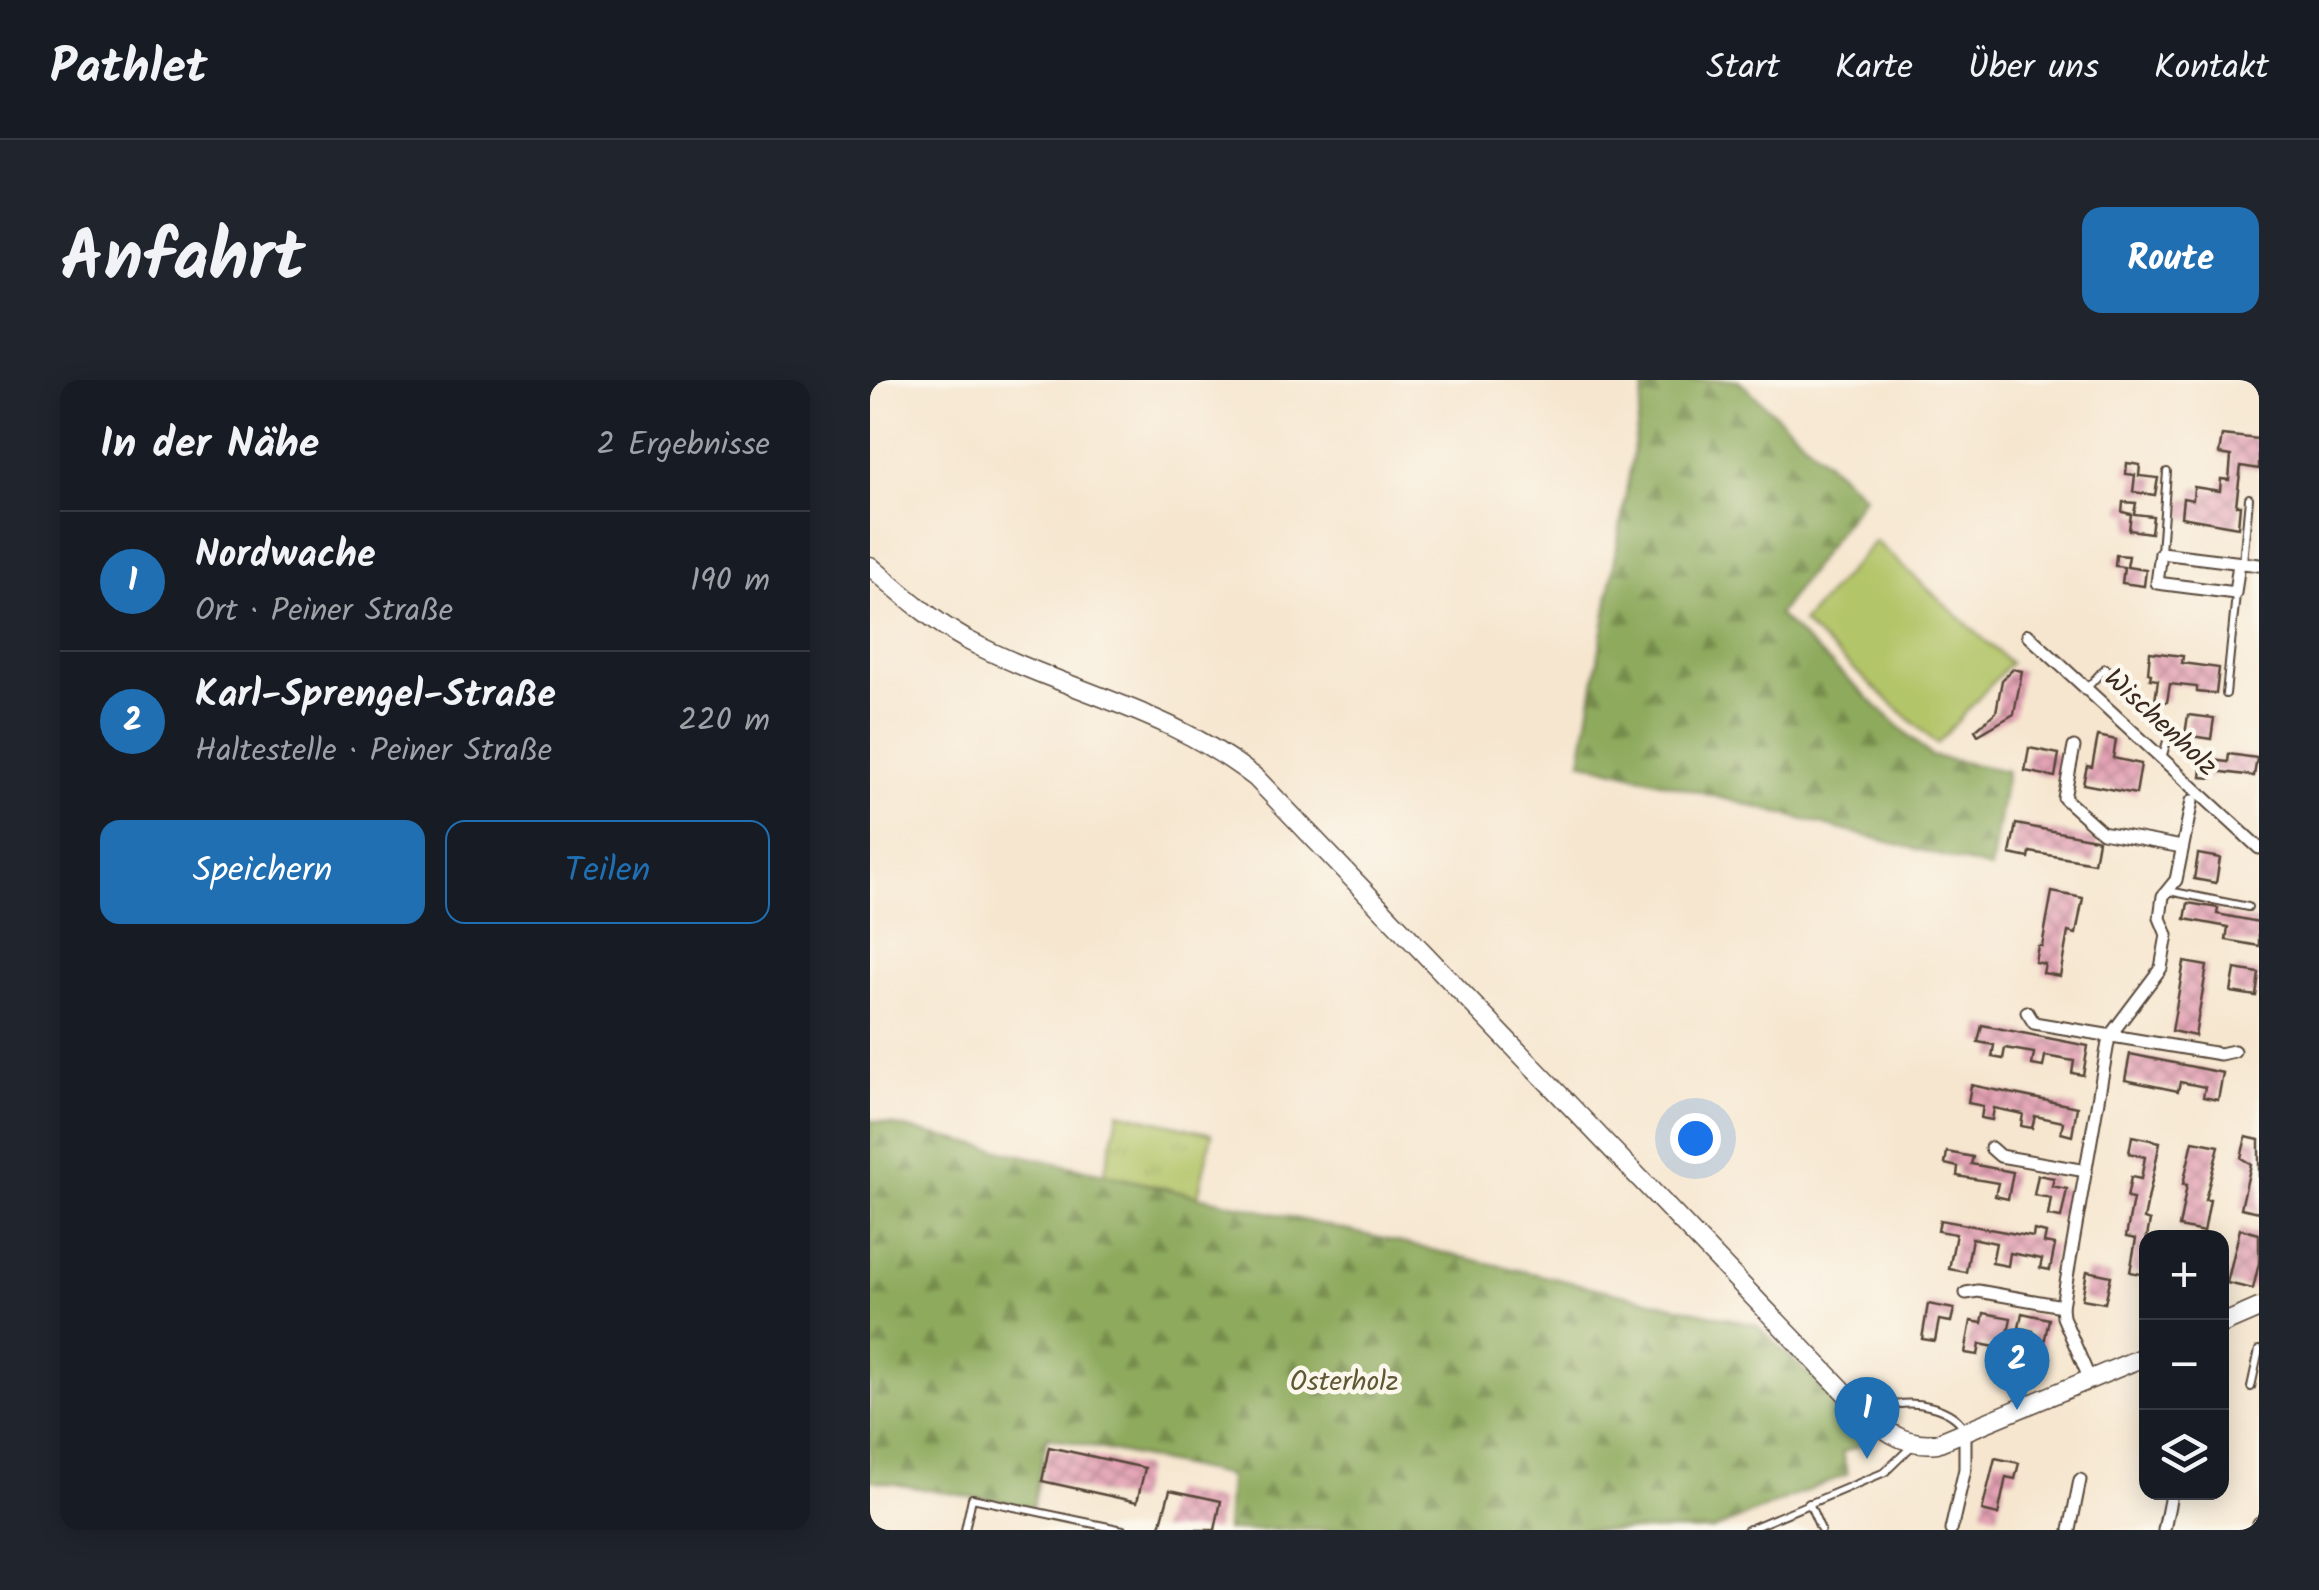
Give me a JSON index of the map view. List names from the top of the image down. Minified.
{"streets":{"street":["Wischenholz"]},"parks":["Osterholz"],"page":{"header":"Pathlet","nav":["Start","Karte","Über uns","Kontakt"],"title":"Anfahrt","buttons":["Route",["Speichern","Teilen"]],"heading":["In der Nähe","2 Ergebnisse"],"list":[{"mark":"1","name":"Nordwache","note":"Ort · Peiner Straße","value":"190 m"},{"mark":"2","name":"Karl-Sprengel-Straße","note":"Haltestelle · Peiner Straße","value":"220 m"}],"map_buttons":["+","−"],"pins":["2","1"]}}
